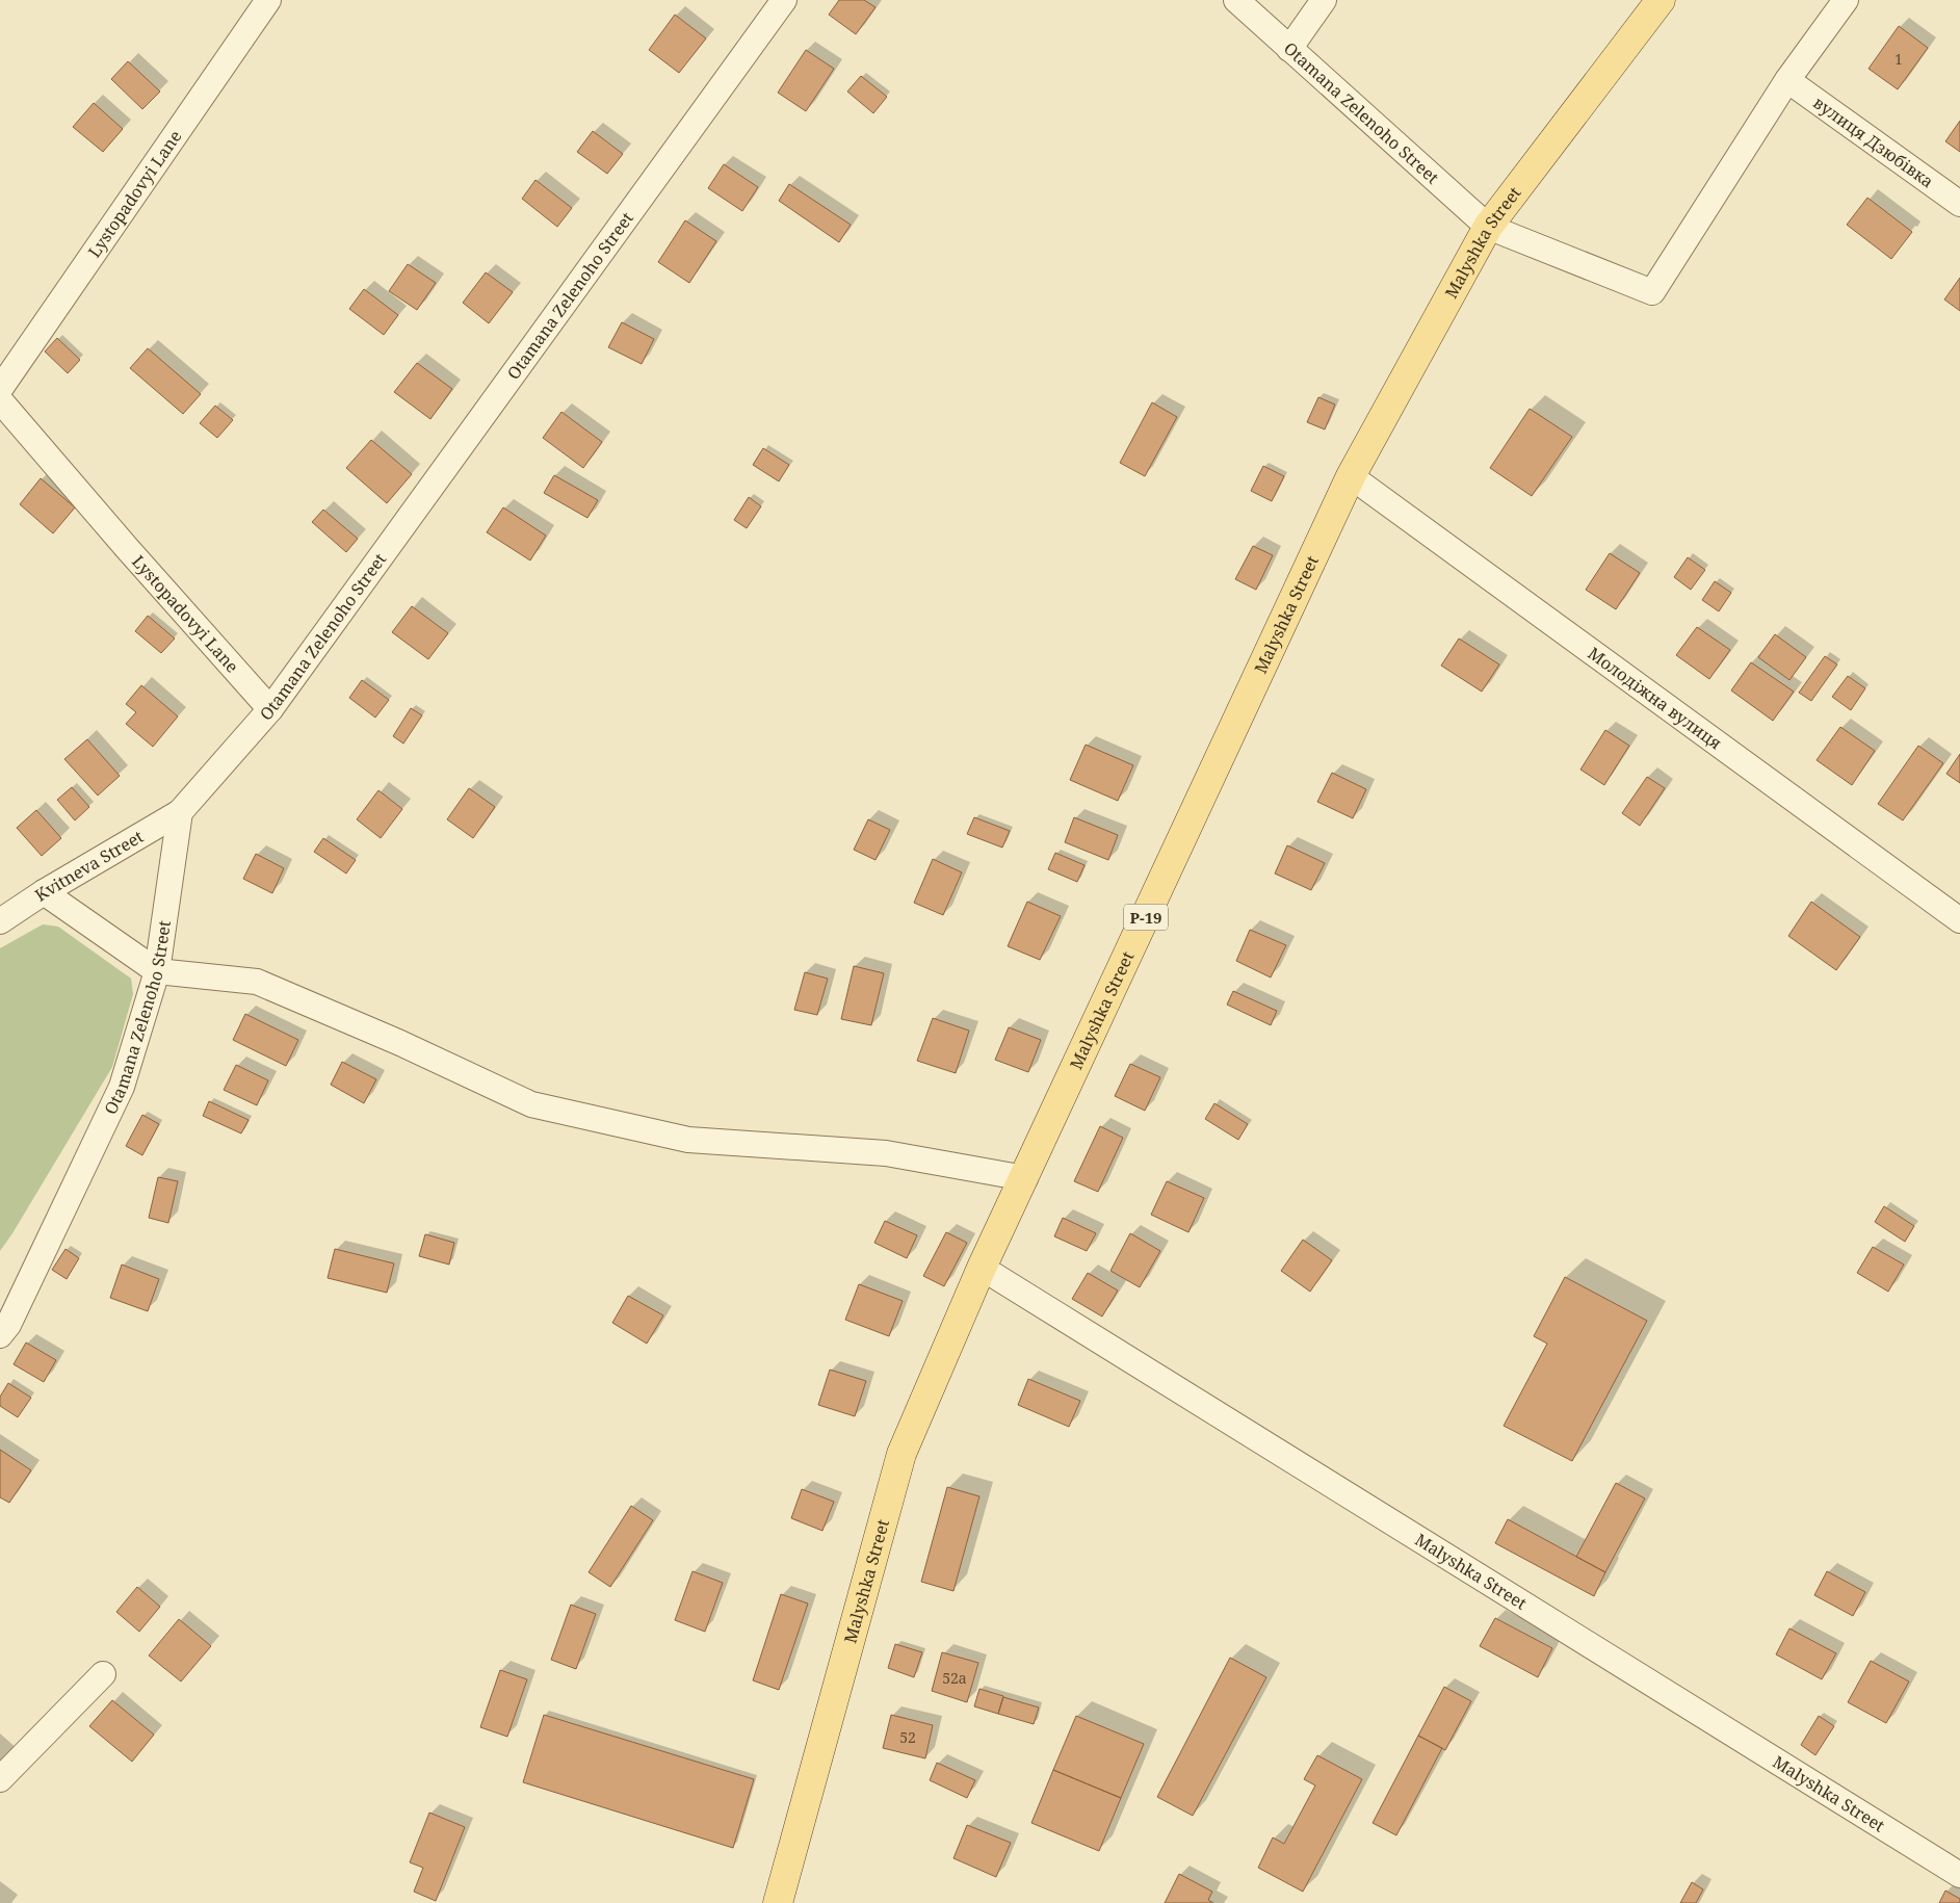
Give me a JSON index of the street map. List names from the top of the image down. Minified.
{"streets":{"main road":["Malyshka Street","Р-19"],"street":["Otamana Zelenoho Street","вулиця Дзюбівка","Lystopadovyi Lane","Молодіжна вулиця","Kvitneva Street"]},"crossings":[["Otamana Zelenoho Street","Lystopadovyi Lane"],["Otamana Zelenoho Street","Malyshka Street"],["Otamana Zelenoho Street","Kvitneva Street"],["Malyshka Street","Молодіжна вулиця"]],"house_numbers":["1","52а","52"]}
